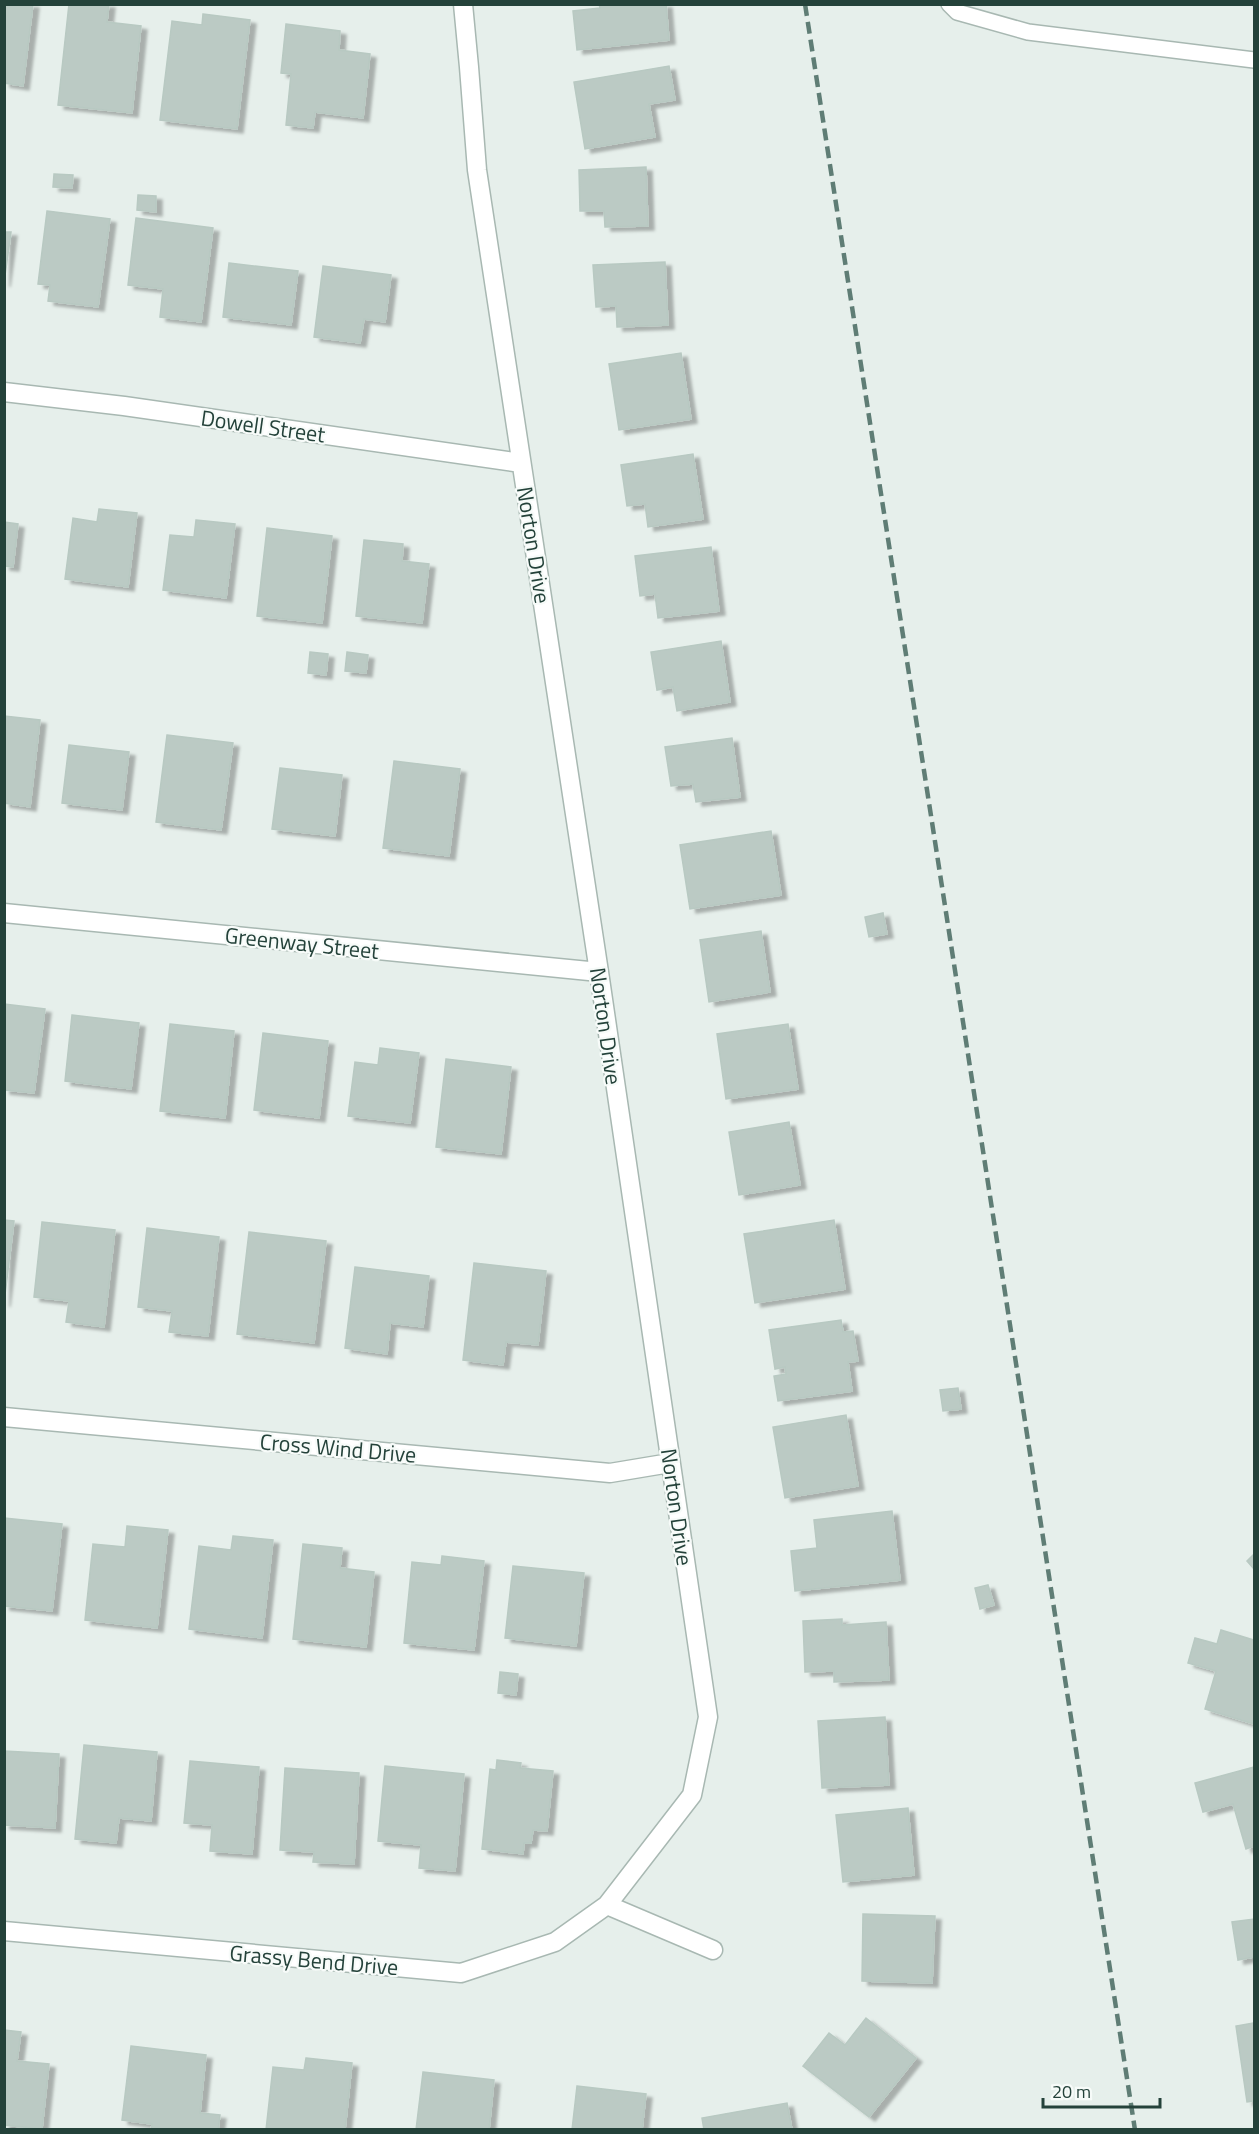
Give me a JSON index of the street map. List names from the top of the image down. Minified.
{"streets":{"street":["Dowell Street","Norton Drive","Greenway Street","Cross Wind Drive","Grassy Bend Drive"]},"crossings":[["Dowell Street","Norton Drive"],["Norton Drive","Greenway Street"],["Norton Drive","Cross Wind Drive"],["Norton Drive","Grassy Bend Drive"]],"scale_bar":"20 m"}
